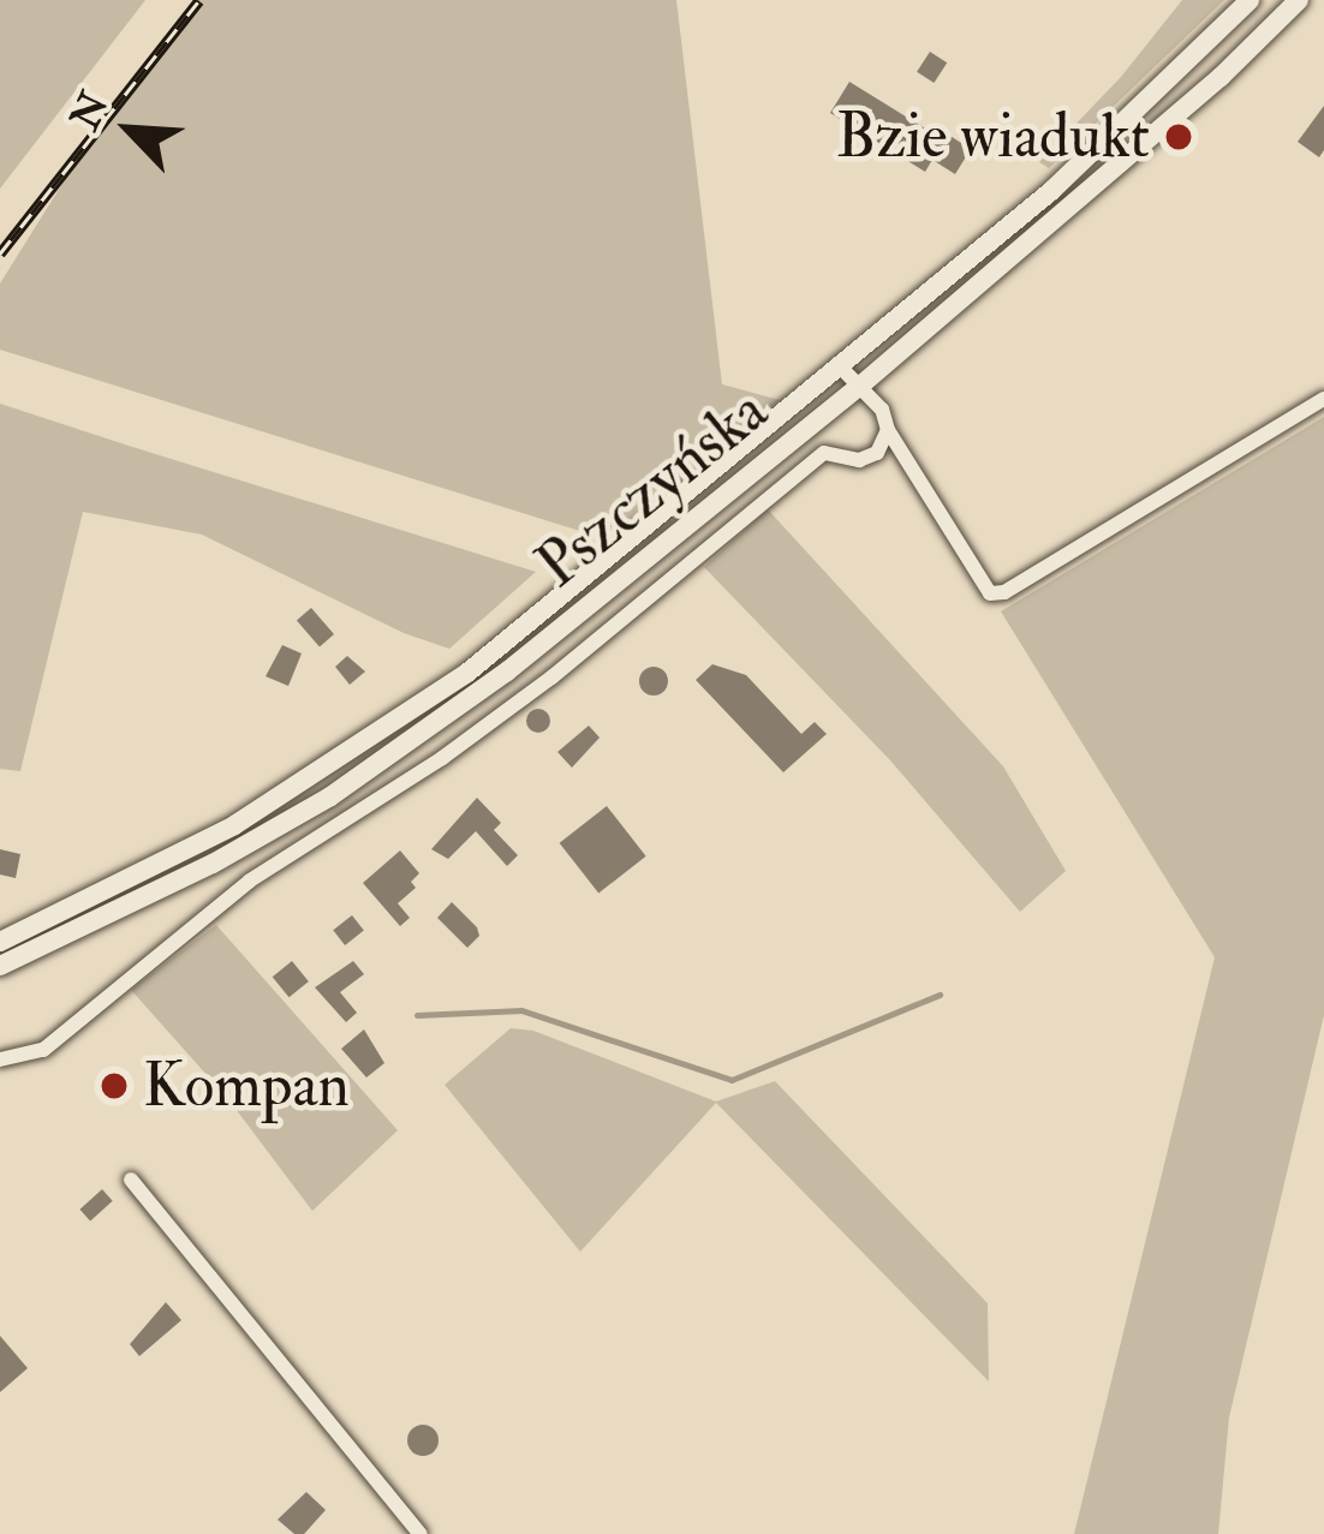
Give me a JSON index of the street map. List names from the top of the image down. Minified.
{"streets":{"main road":["Pszczyńska"]},"places":["Bzie wiadukt","Kompan"],"north":"top left"}
